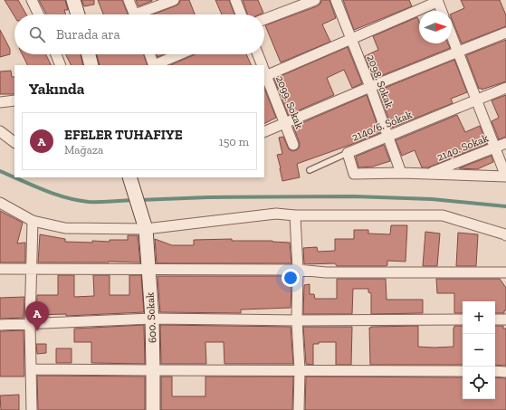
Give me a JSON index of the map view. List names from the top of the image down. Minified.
{"streets":{"main road":["600. Sokak"],"street":["2098. Sokak","2099. Sokak","2140/6. Sokak","2140. Sokak"]},"crossings":[["2098. Sokak","2140/6. Sokak"],["2140/6. Sokak","2140. Sokak"]],"north":"right","page":{"search":"Burada ara","heading":"Yakında","list":[{"mark":"A","name":"EFELER TUHAFIYE","note":"Mağaza","value":"150 m"}],"map_buttons":["+","−"],"pins":"A"}}
